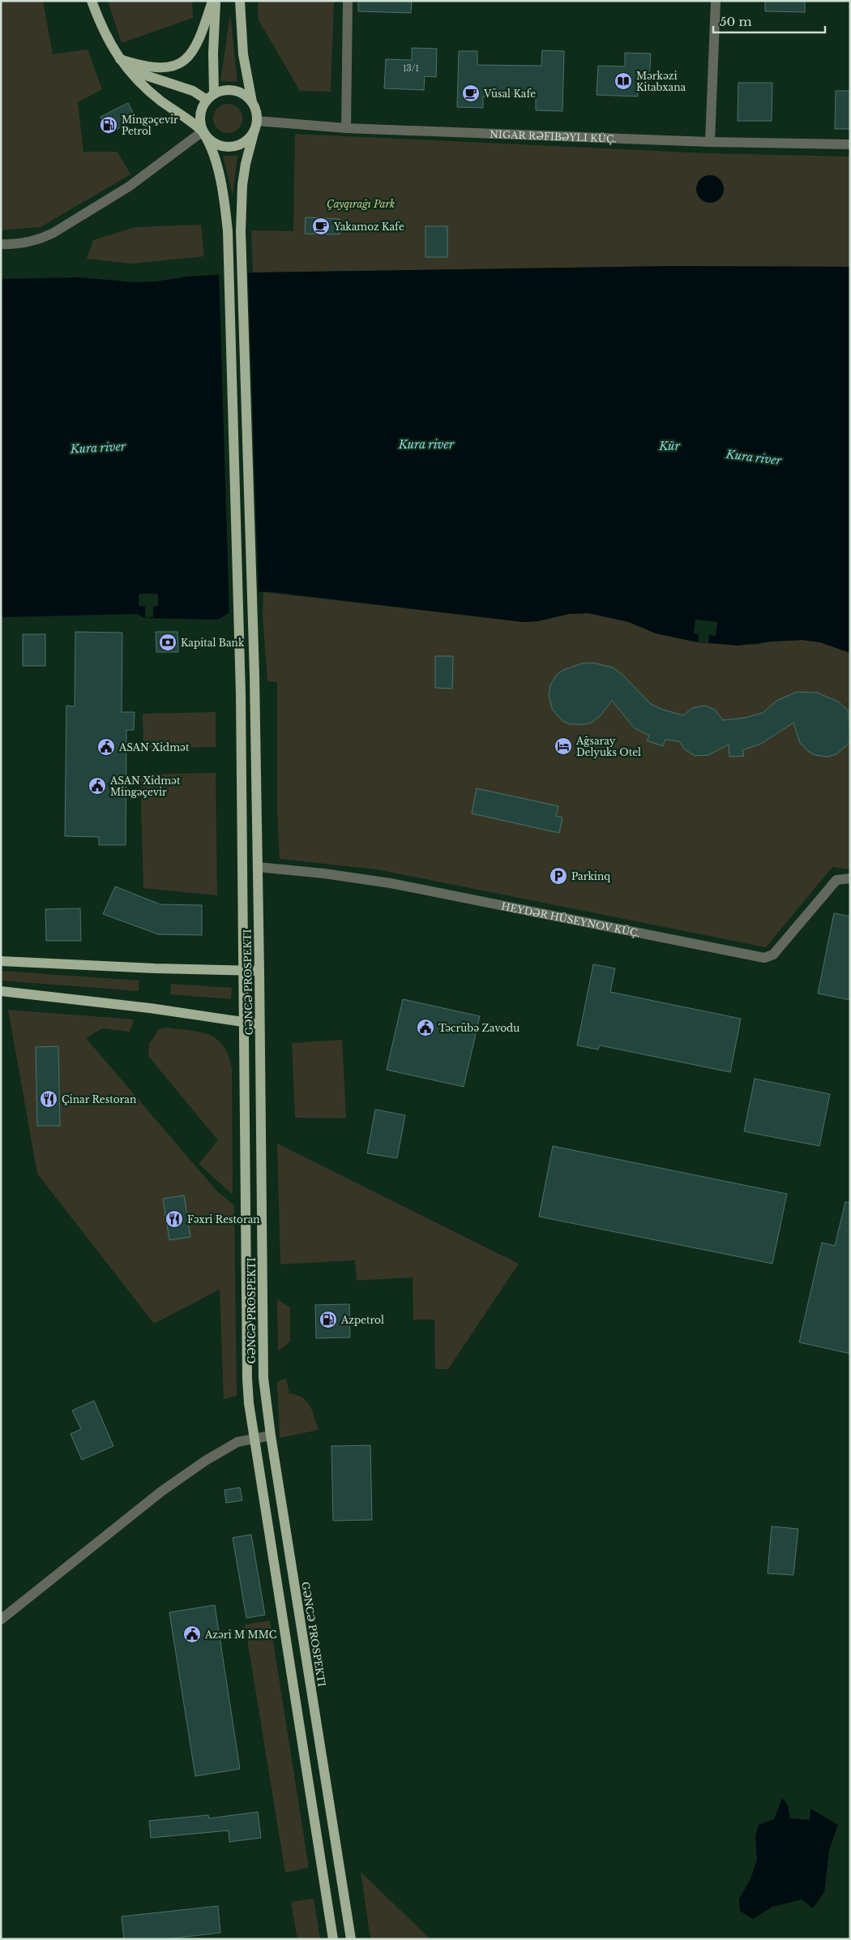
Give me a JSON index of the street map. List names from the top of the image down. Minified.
{"streets":{"main road":["GƏNCƏ PROSPEKTI"],"street":["NIGAR RƏFIBƏYLI KÜÇ.","HEYDƏR HÜSEYNOV KÜÇ."]},"crossings":[["NIGAR RƏFIBƏYLI KÜÇ.","GƏNCƏ PROSPEKTI"],["HEYDƏR HÜSEYNOV KÜÇ.","GƏNCƏ PROSPEKTI"]],"water":["Kura river","Kür"],"parks":["Çayqırağı Park"],"places":{"library":["Mərkəzi Kitabxana"],"cafe":["Vüsal Kafe","Yakamoz Kafe"],"fuel station":["Mingəçevir Petrol","Azpetrol"],"bank":["Kapital Bank"],"hotel":["Ağsaray Delyuks Otel"],"public building":["ASAN Xidmət","ASAN Xidmət Mingəçevir","Təcrübə Zavodu","Azəri M MMC"],"parking":["Parkinq"],"restaurant":["Çinar Restoran","Fəxri Restoran"]},"house_numbers":["13/1"],"scale_bar":"50 m"}
